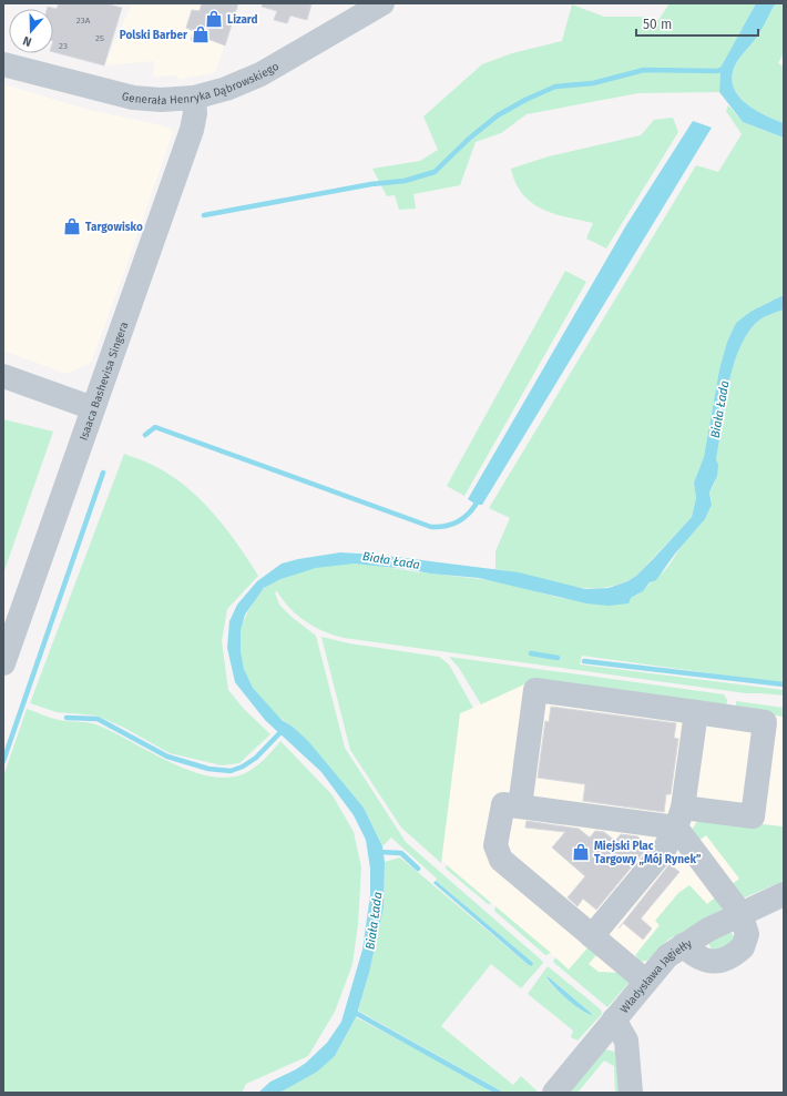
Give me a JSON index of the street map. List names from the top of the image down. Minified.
{"streets":{"street":["Generała Henryka Dąbrowskiego","Isaaca Bashevisa Singera","Władysława Jagiełły"]},"crossings":[["Generała Henryka Dąbrowskiego","Isaaca Bashevisa Singera"]],"water":["Biała Łada"],"places":{"shop":["Lizard","Polski Barber","Targowisko","Miejski Plac Targowy „Mój Rynek”"]},"house_numbers":["23A","25","23"],"scale_bar":"50 m","north":"bottom"}
